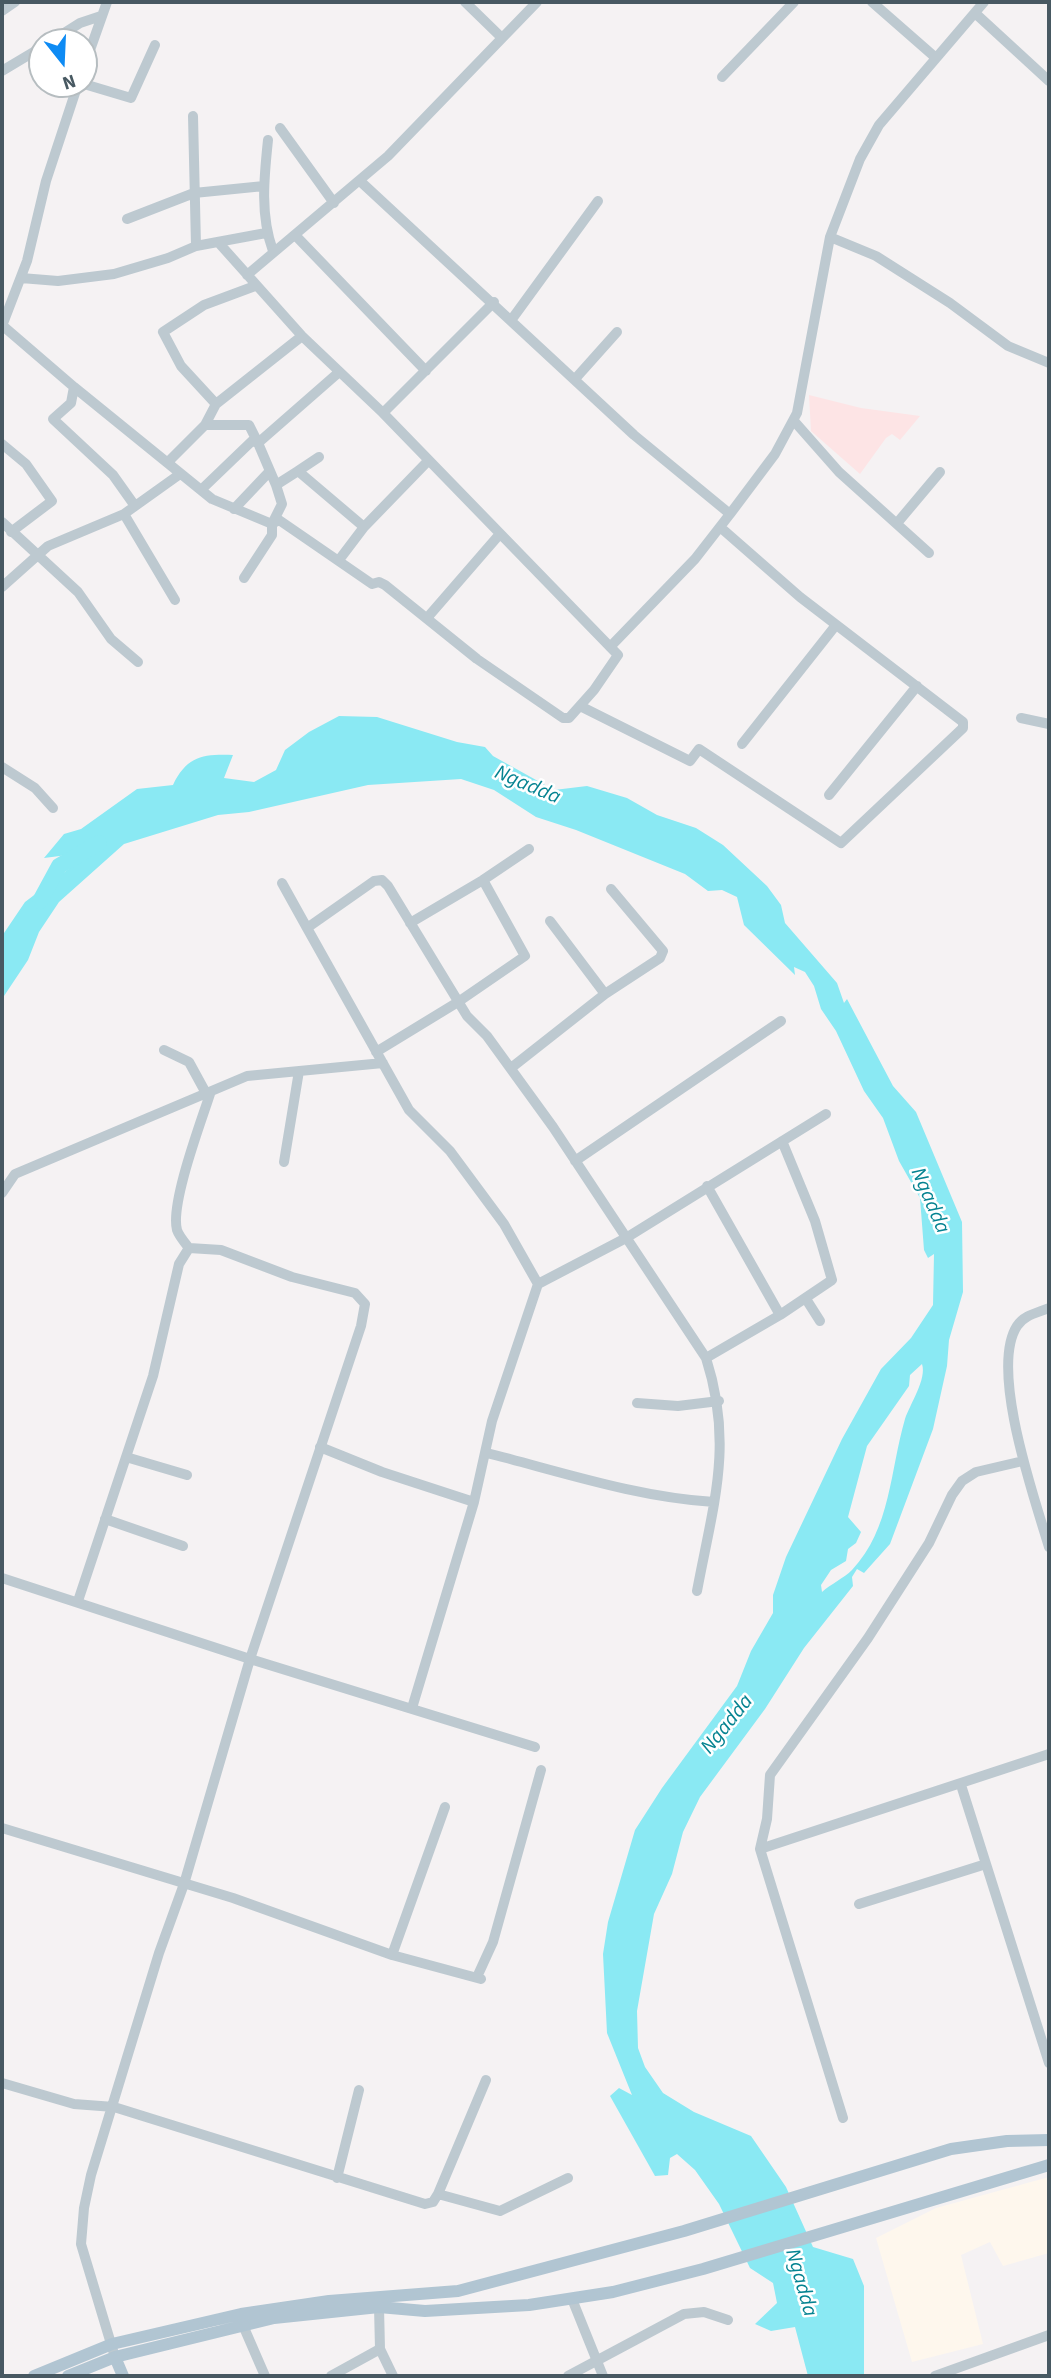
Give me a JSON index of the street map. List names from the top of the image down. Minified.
{"water":["Ngadda"],"north":"bottom"}
